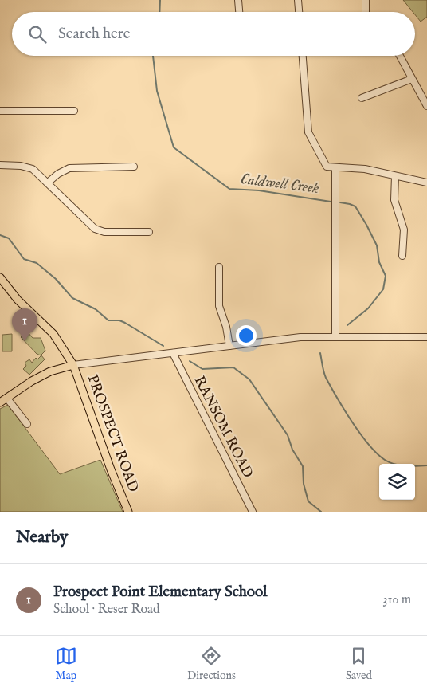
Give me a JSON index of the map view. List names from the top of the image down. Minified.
{"streets":{"main road":["PROSPECT ROAD"],"street":["RANSOM ROAD"]},"water":["Caldwell Creek"],"page":{"search":"Search here","pins":"1","heading":"Nearby","list":[{"mark":"1","name":"Prospect Point Elementary School","note":"School · Reser Road","value":"310 m"}],"nav":["Map","Directions","Saved"]}}
